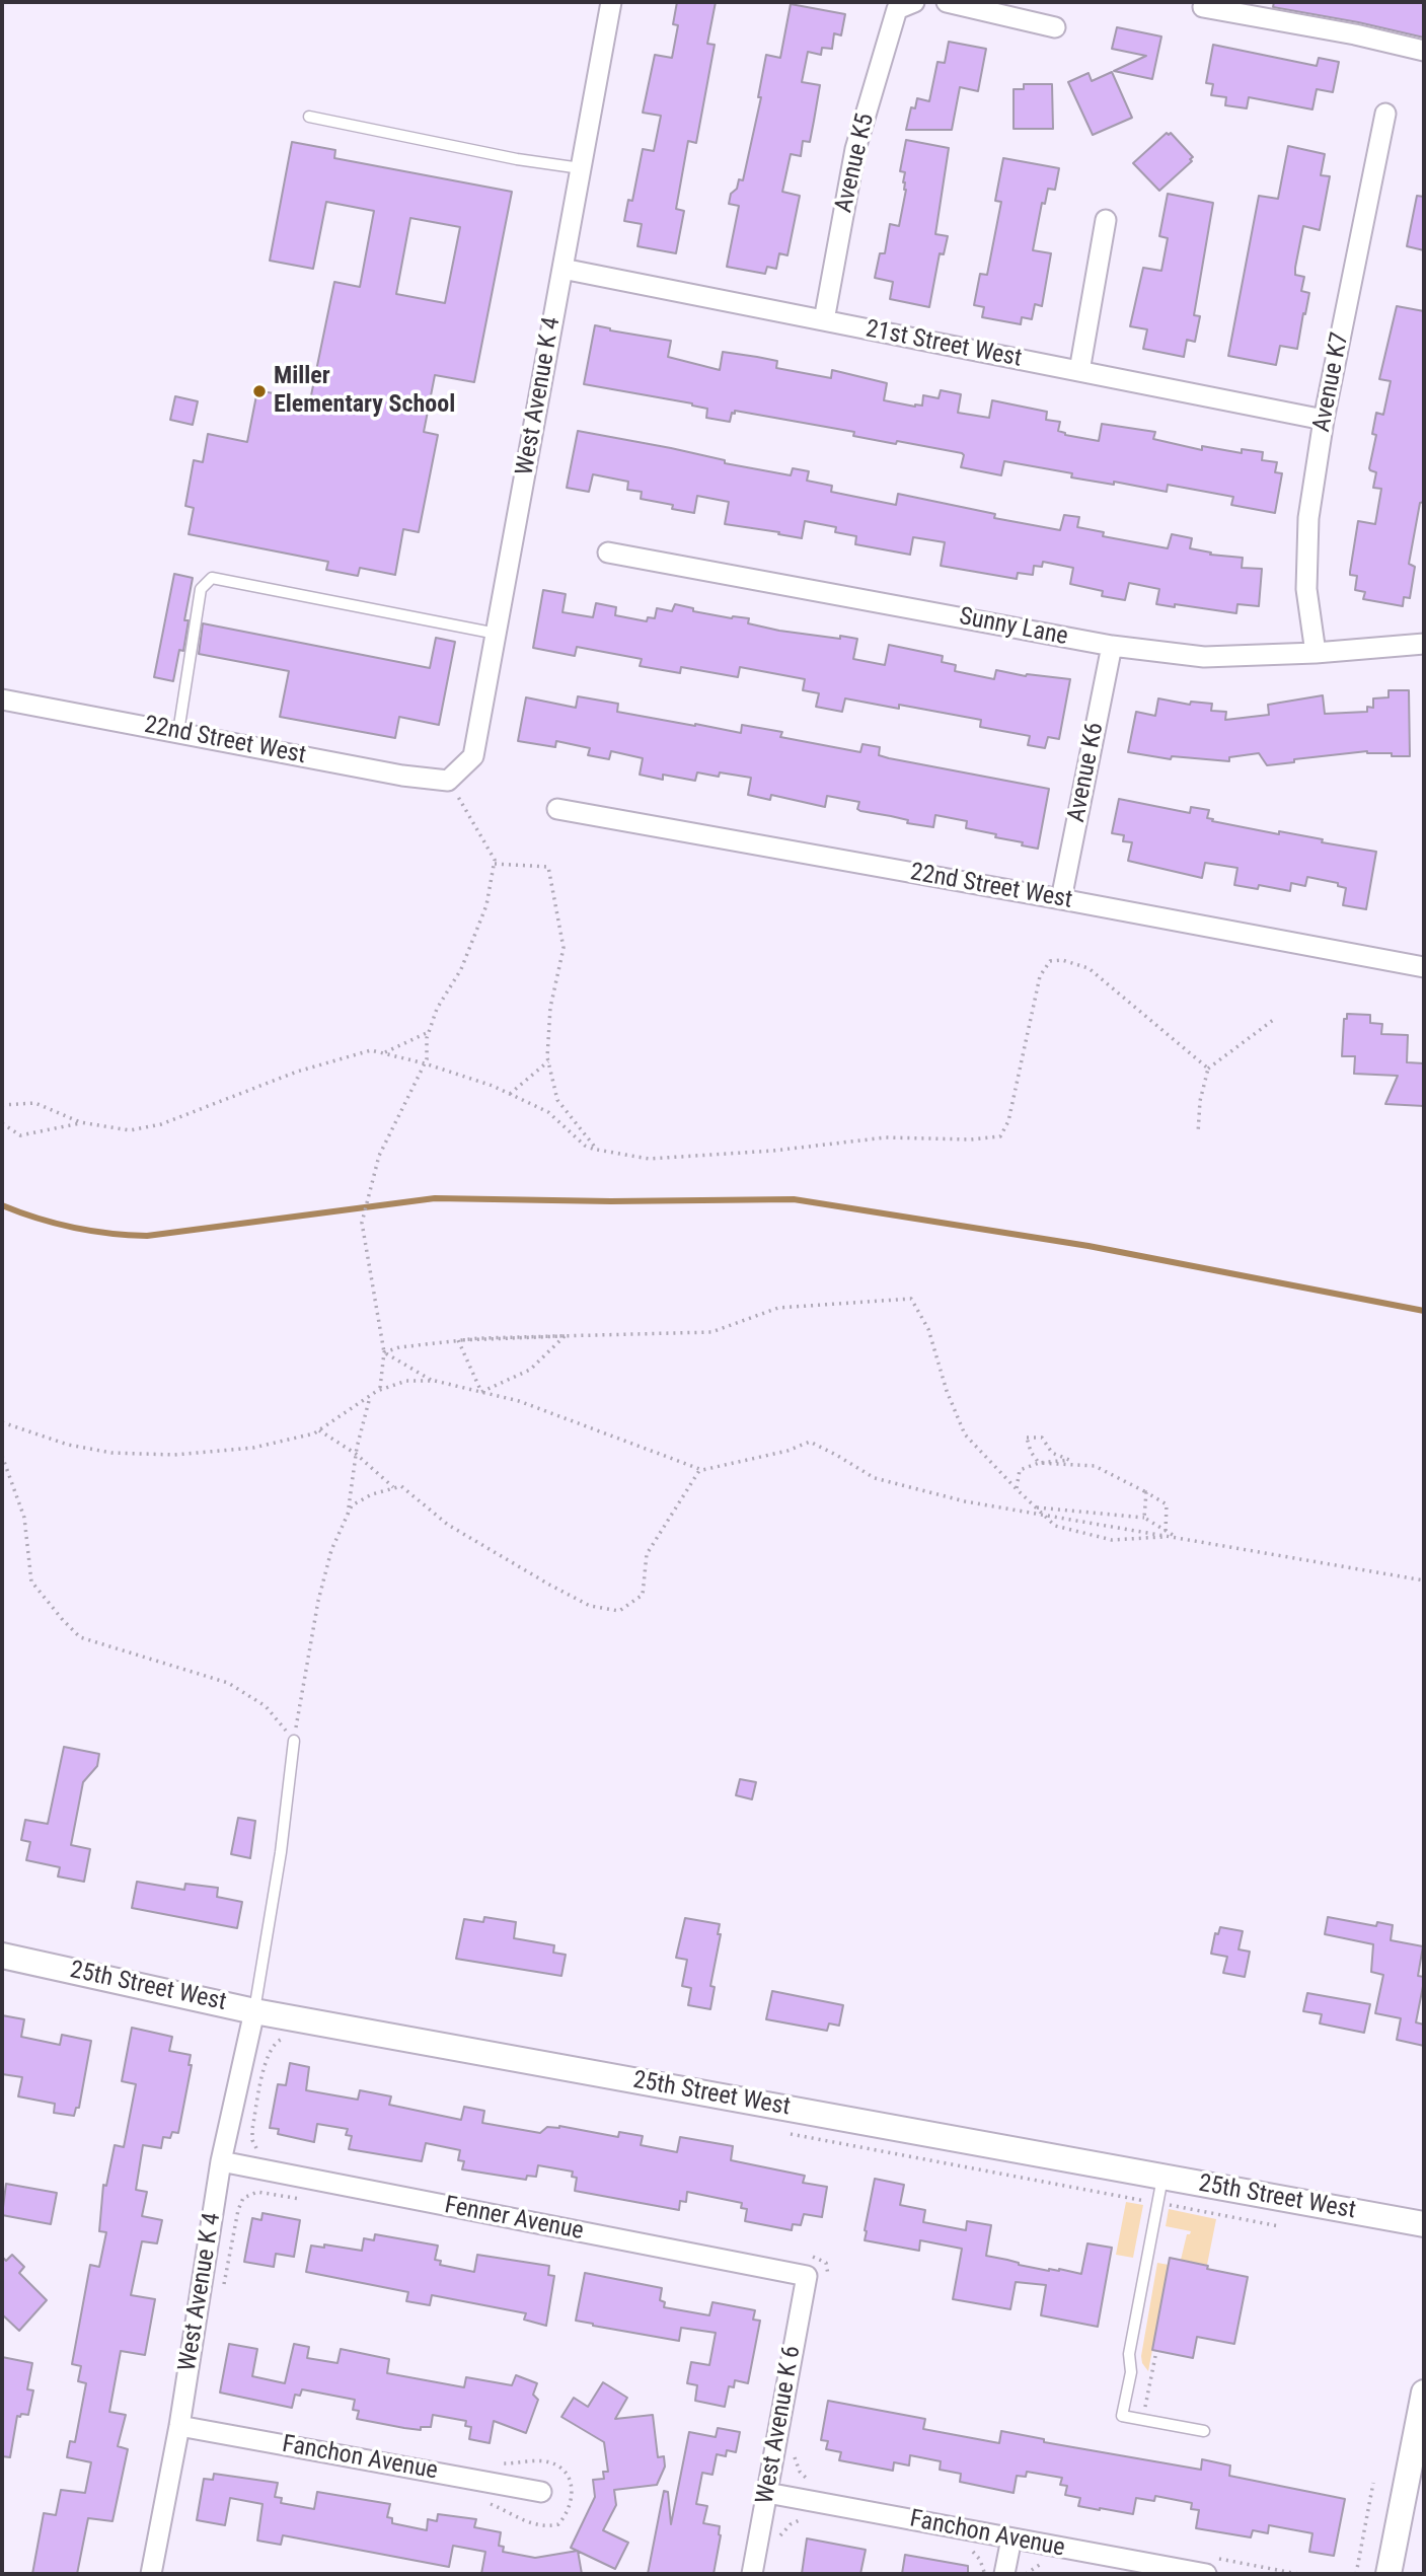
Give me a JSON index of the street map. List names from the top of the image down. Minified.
{"streets":{"street":["Avenue K5","21st Street West","Avenue K7","West Avenue K 4","Sunny Lane","22nd Street West","Avenue K6","25th Street West","Fenner Avenue","West Avenue K 6","Fanchon Avenue"]},"crossings":[["Avenue K5","21st Street West"],["21st Street West","Avenue K7"],["21st Street West","West Avenue K 4"],["Avenue K7","Sunny Lane"],["West Avenue K 4","22nd Street West"],["West Avenue K 4","25th Street West"],["West Avenue K 4","Fenner Avenue"],["West Avenue K 4","Fanchon Avenue"],["Sunny Lane","Avenue K6"],["22nd Street West","Avenue K6"],["Fenner Avenue","West Avenue K 6"],["West Avenue K 6","Fanchon Avenue"]],"places":["Miller Elementary School"]}
